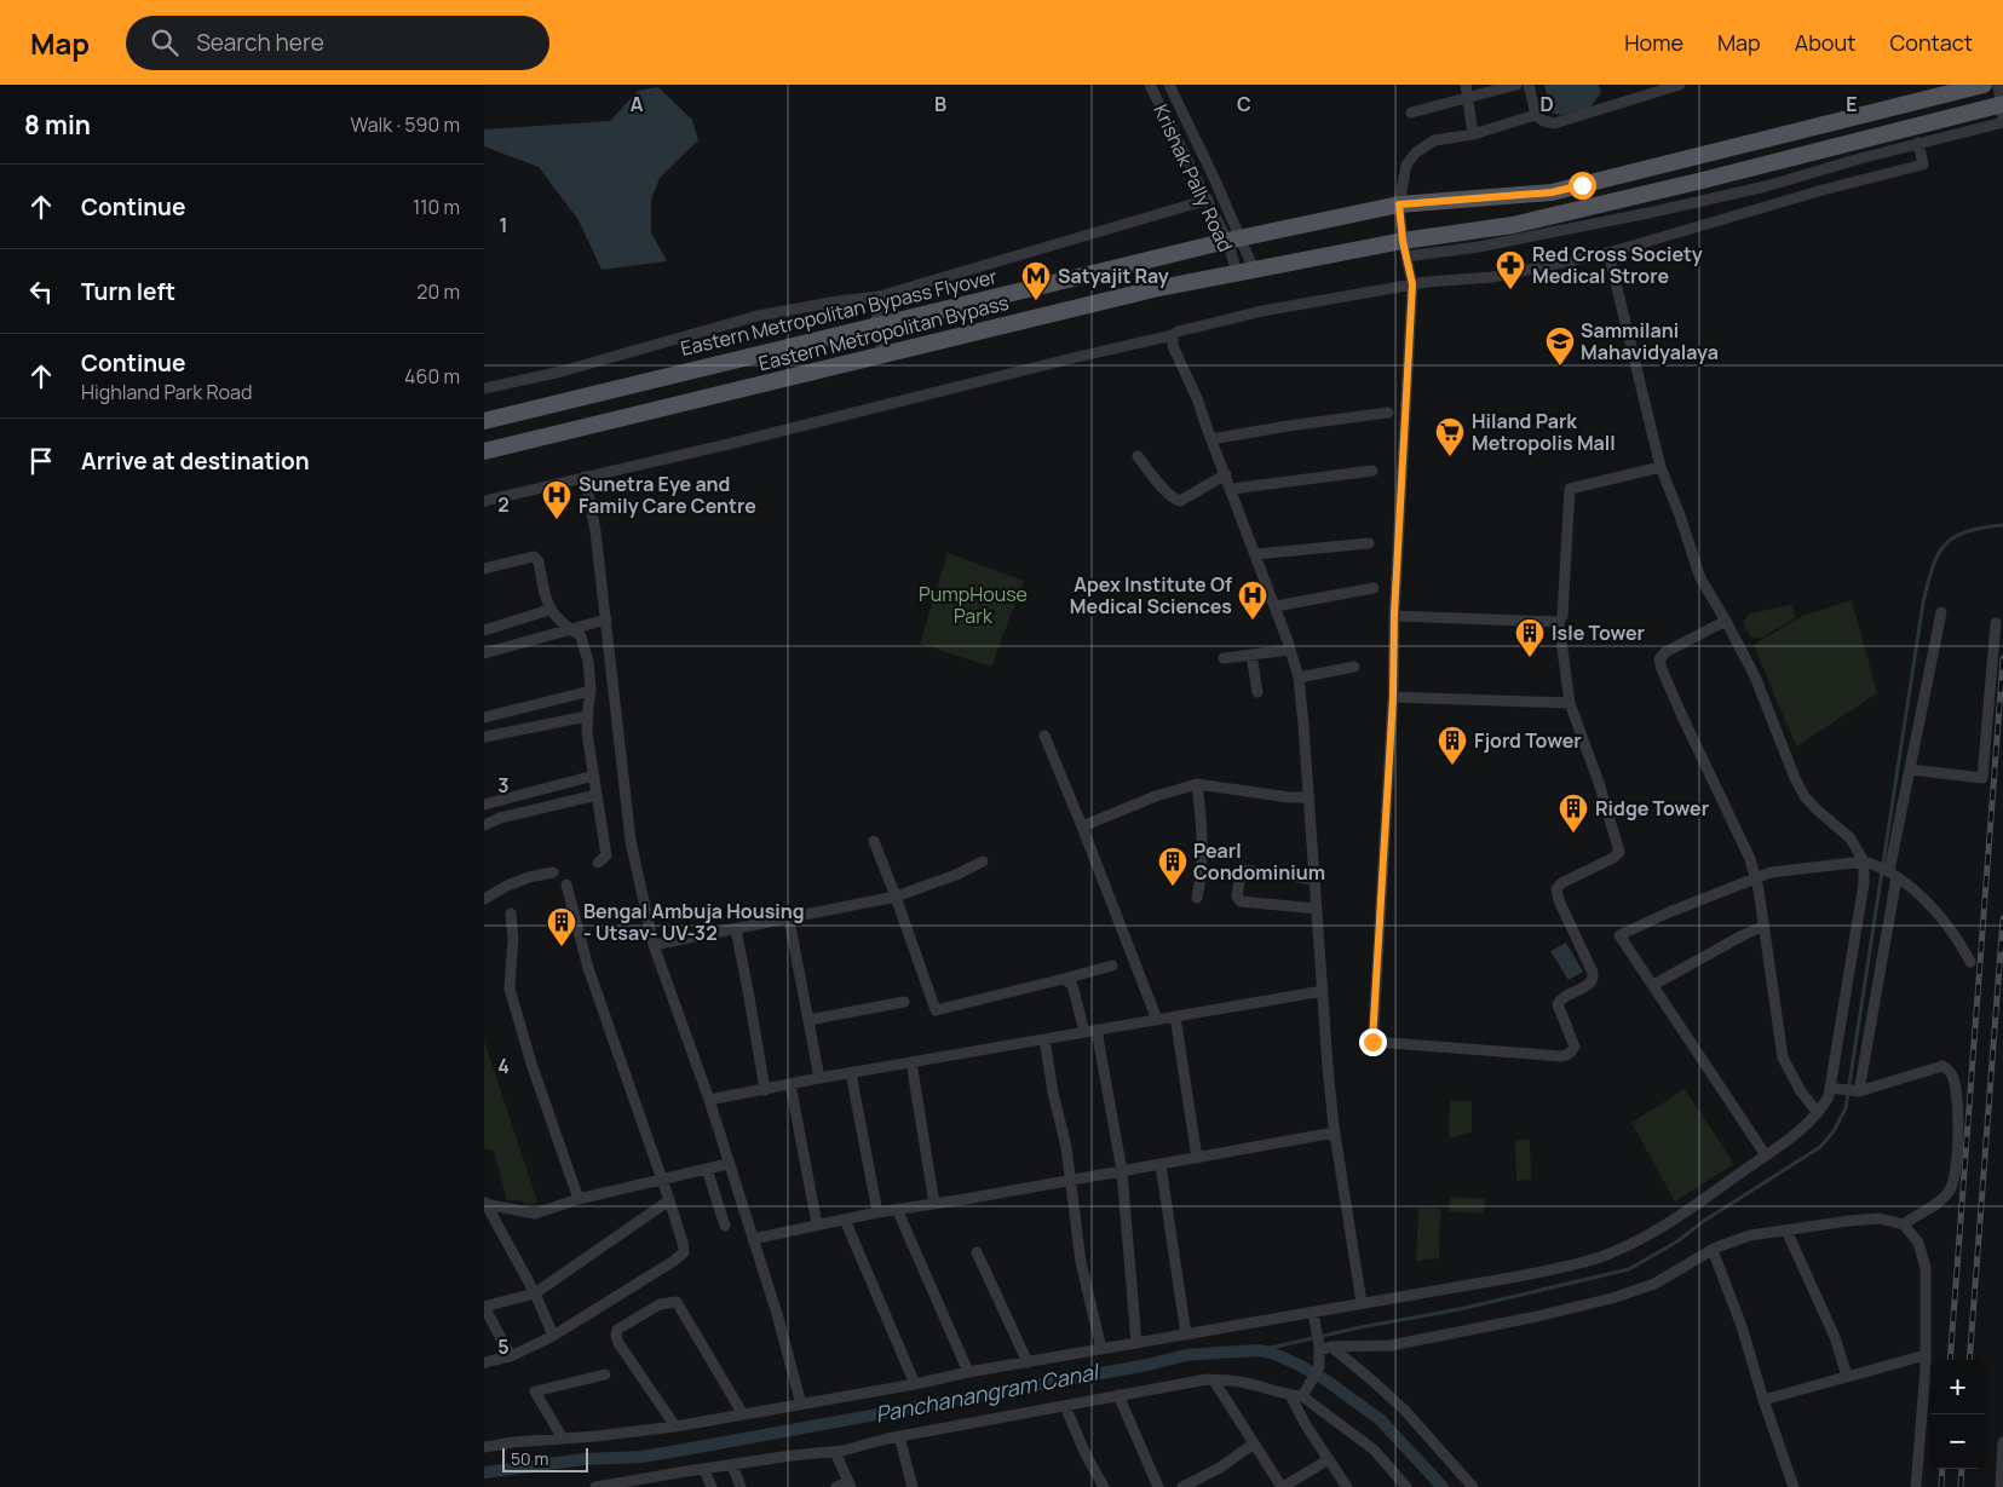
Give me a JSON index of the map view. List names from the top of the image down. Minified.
{"streets":{"main road":["Eastern Metropolitan Bypass Flyover","Eastern Metropolitan Bypass"],"street":["Krishak Pally Road"]},"crossings":[["Krishak Pally Road","Eastern Metropolitan Bypass Flyover"],["Krishak Pally Road","Eastern Metropolitan Bypass"]],"water":["Panchanangram Canal"],"parks":["PumpHouse Park"],"places":{"pharmacy":["Red Cross Society Medical Strore"],"metro station":["Satyajit Ray"],"school or university":["Sammilani Mahavidyalaya"],"supermarket":["Hiland Park Metropolis Mall"],"hospital":["Sunetra Eye and Family Care Centre","Apex Institute Of Medical Sciences"],"building":["Isle Tower","Fjord Tower","Ridge Tower","Pearl Condominium","Bengal Ambuja Housing - Utsav- UV-32"]},"scale_bar":"50 m","page":{"header":"Map","search":"Search here","nav":["Home","Map","About","Contact"],"heading":["8 min","Walk · 590 m"],"list":[["Continue","110 m"],["Turn left","20 m"],["Continue","Highland Park Road","460 m"],"Arrive at destination"],"map_buttons":["+","−"],"scale":"50 m"},"grid":{"columns":["A","B","C","D","E"],"rows":["1","2","3","4","5"]}}
